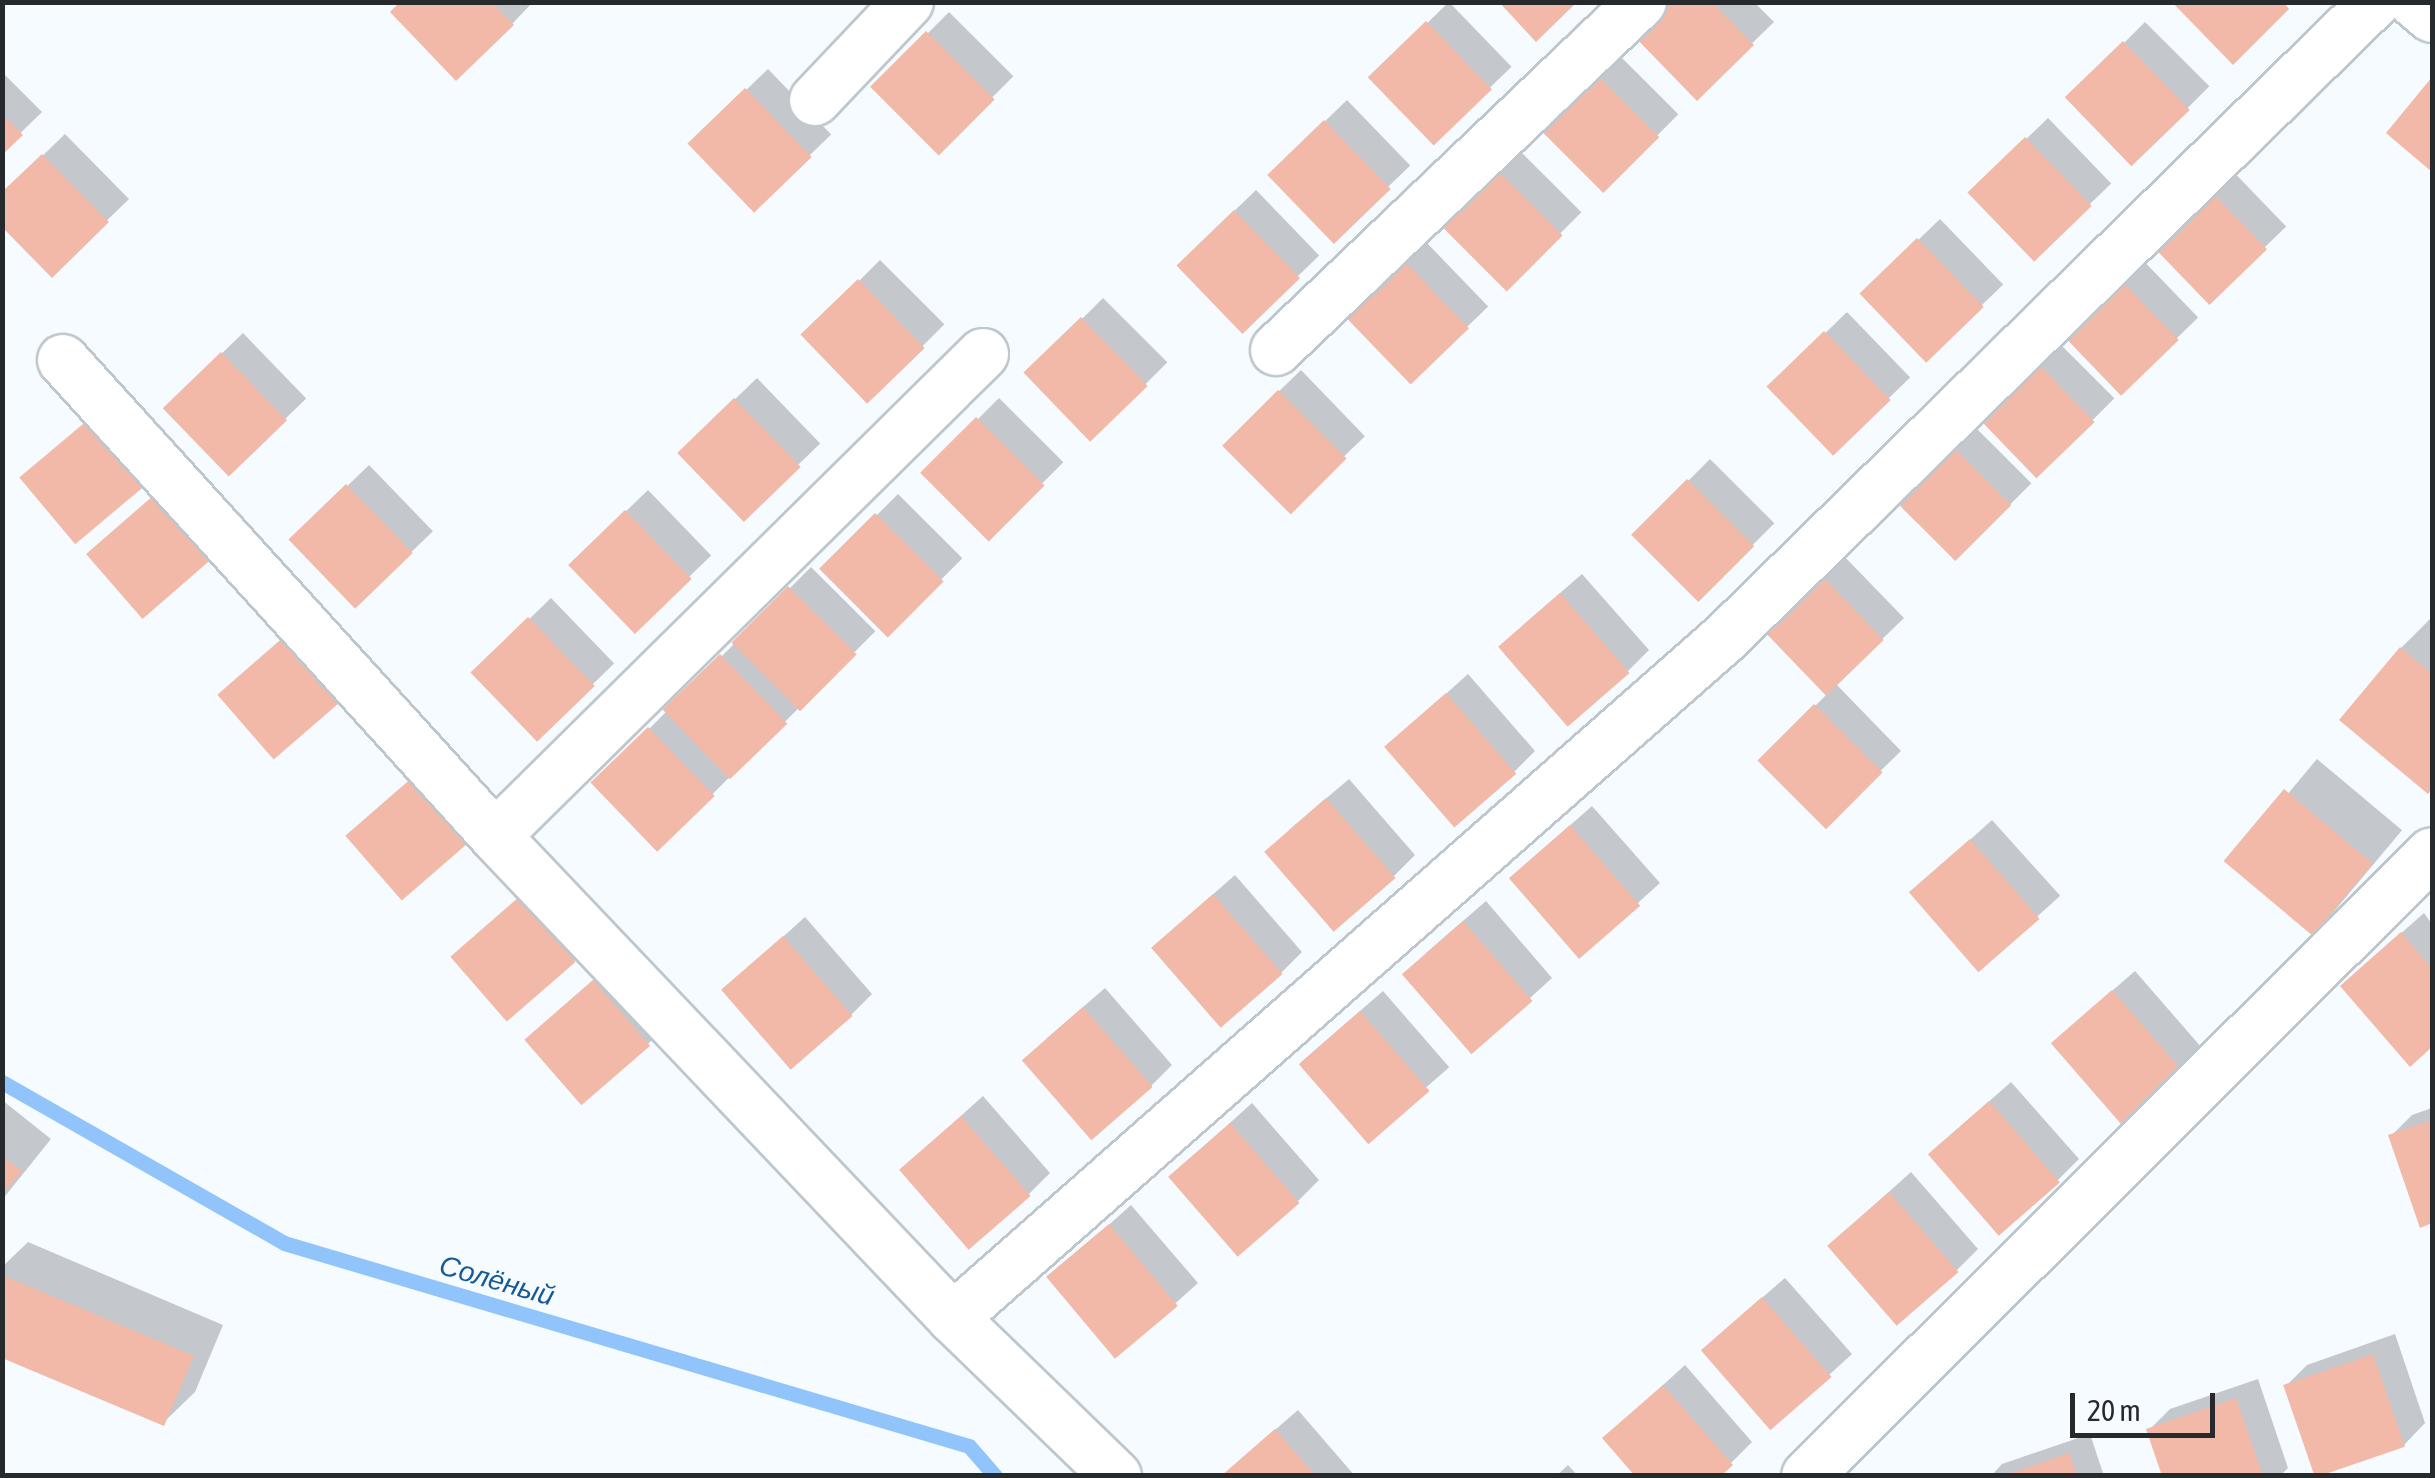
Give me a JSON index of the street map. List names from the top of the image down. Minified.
{"water":["Солёный"],"scale_bar":"20 m"}
